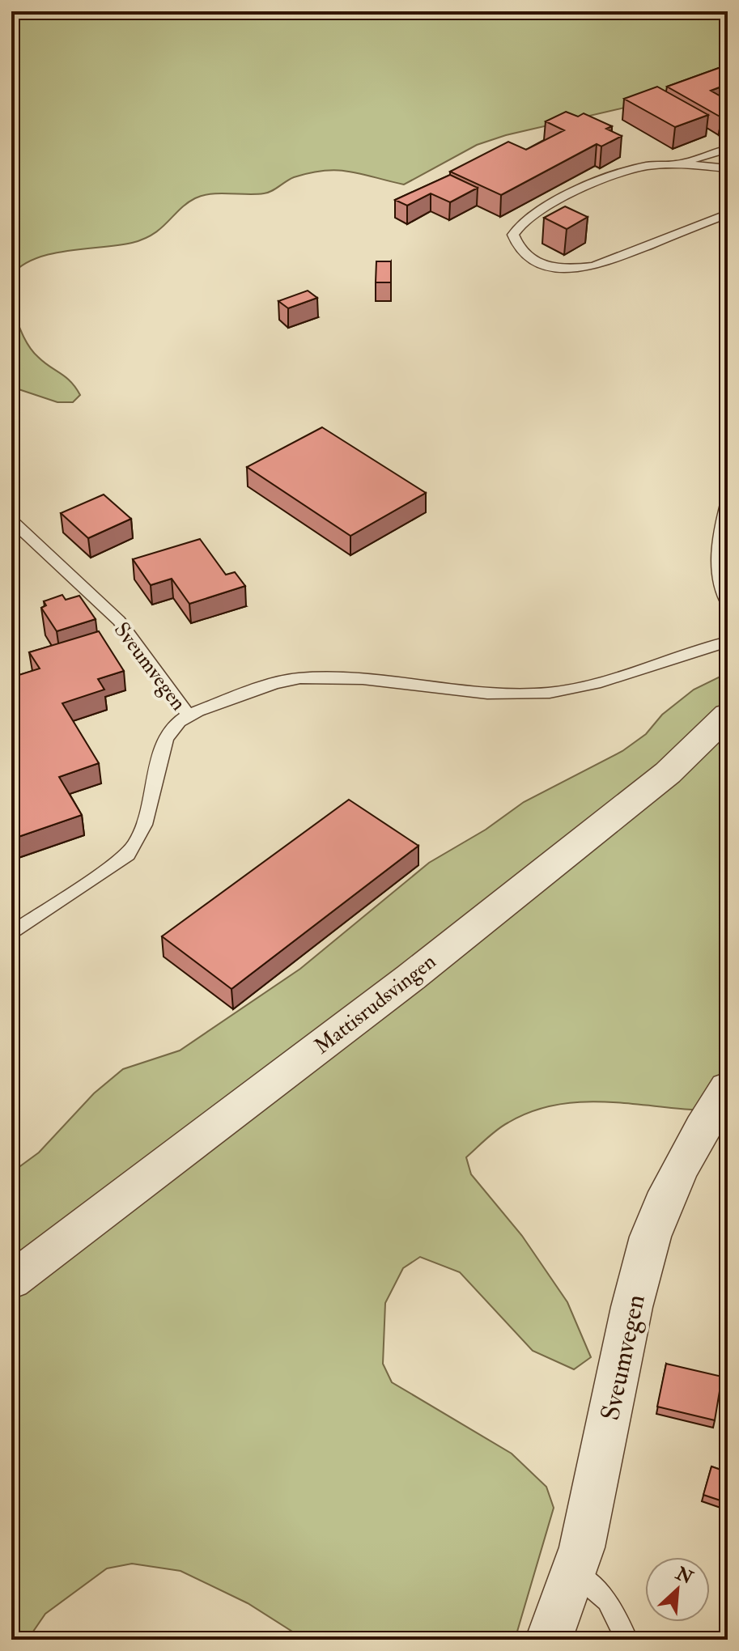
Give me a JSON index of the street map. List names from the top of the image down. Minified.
{"streets":{"street":["Sveumvegen","Mattisrudsvingen"]},"north":"top right"}
